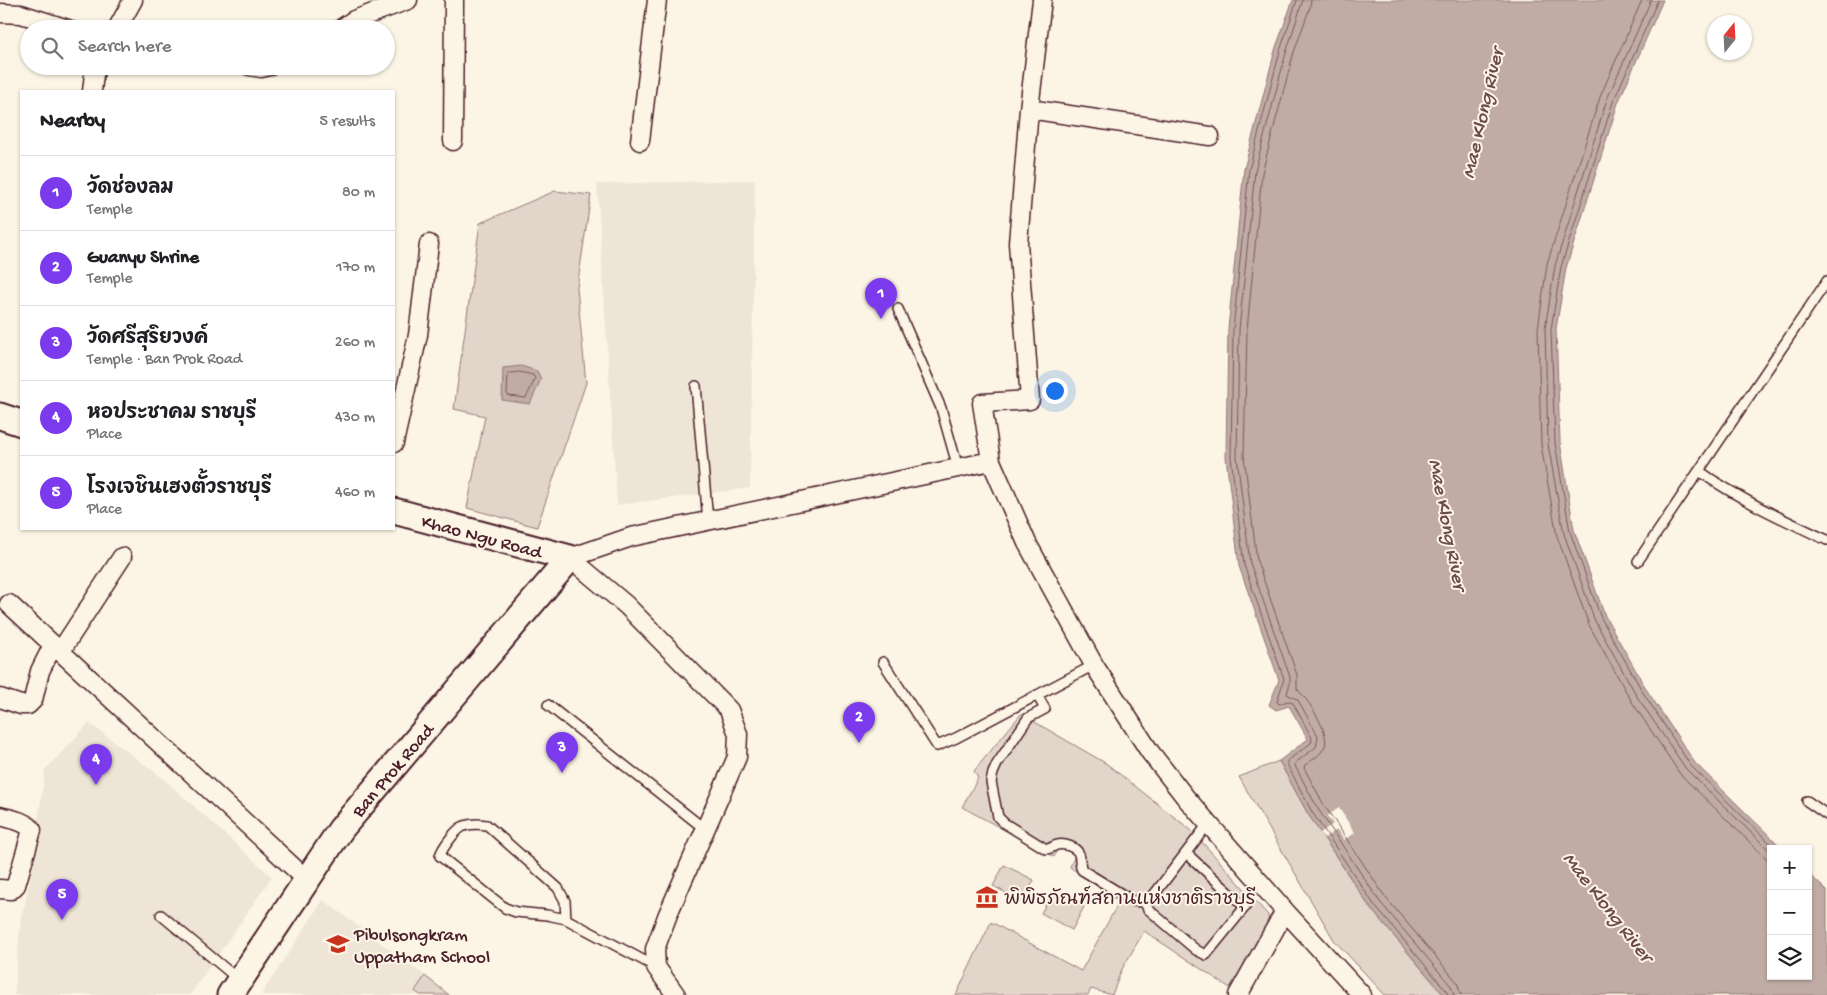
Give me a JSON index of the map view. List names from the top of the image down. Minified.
{"streets":{"street":["Khao Ngu Road","Ban Prok Road"]},"crossings":[["Khao Ngu Road","Ban Prok Road"]],"water":["Mae Klong River"],"places":{"museum":["พิพิธภัณฑ์สถานแห่งชาติราชบุรี"],"school or university":["Pibulsongkram Uppatham School"]},"north":"top","page":{"search":"Search here","heading":["Nearby","5 results"],"list":[{"mark":"1","name":"วัดช่องลม","note":"Temple","value":"80 m"},{"mark":"2","name":"Guanyu Shrine","note":"Temple","value":"170 m"},{"mark":"3","name":"วัดศรีสุริยวงค์","note":"Temple · Ban Prok Road","value":"260 m"},{"mark":"4","name":"หอประชาคม ราชบุรี","note":"Place","value":"430 m"},{"mark":"5","name":"โรงเจชินเฮงตั้วราชบุรี","note":"Place","value":"460 m"}],"pins":["1","2","3","4","5"],"map_buttons":["+","−"]}}
